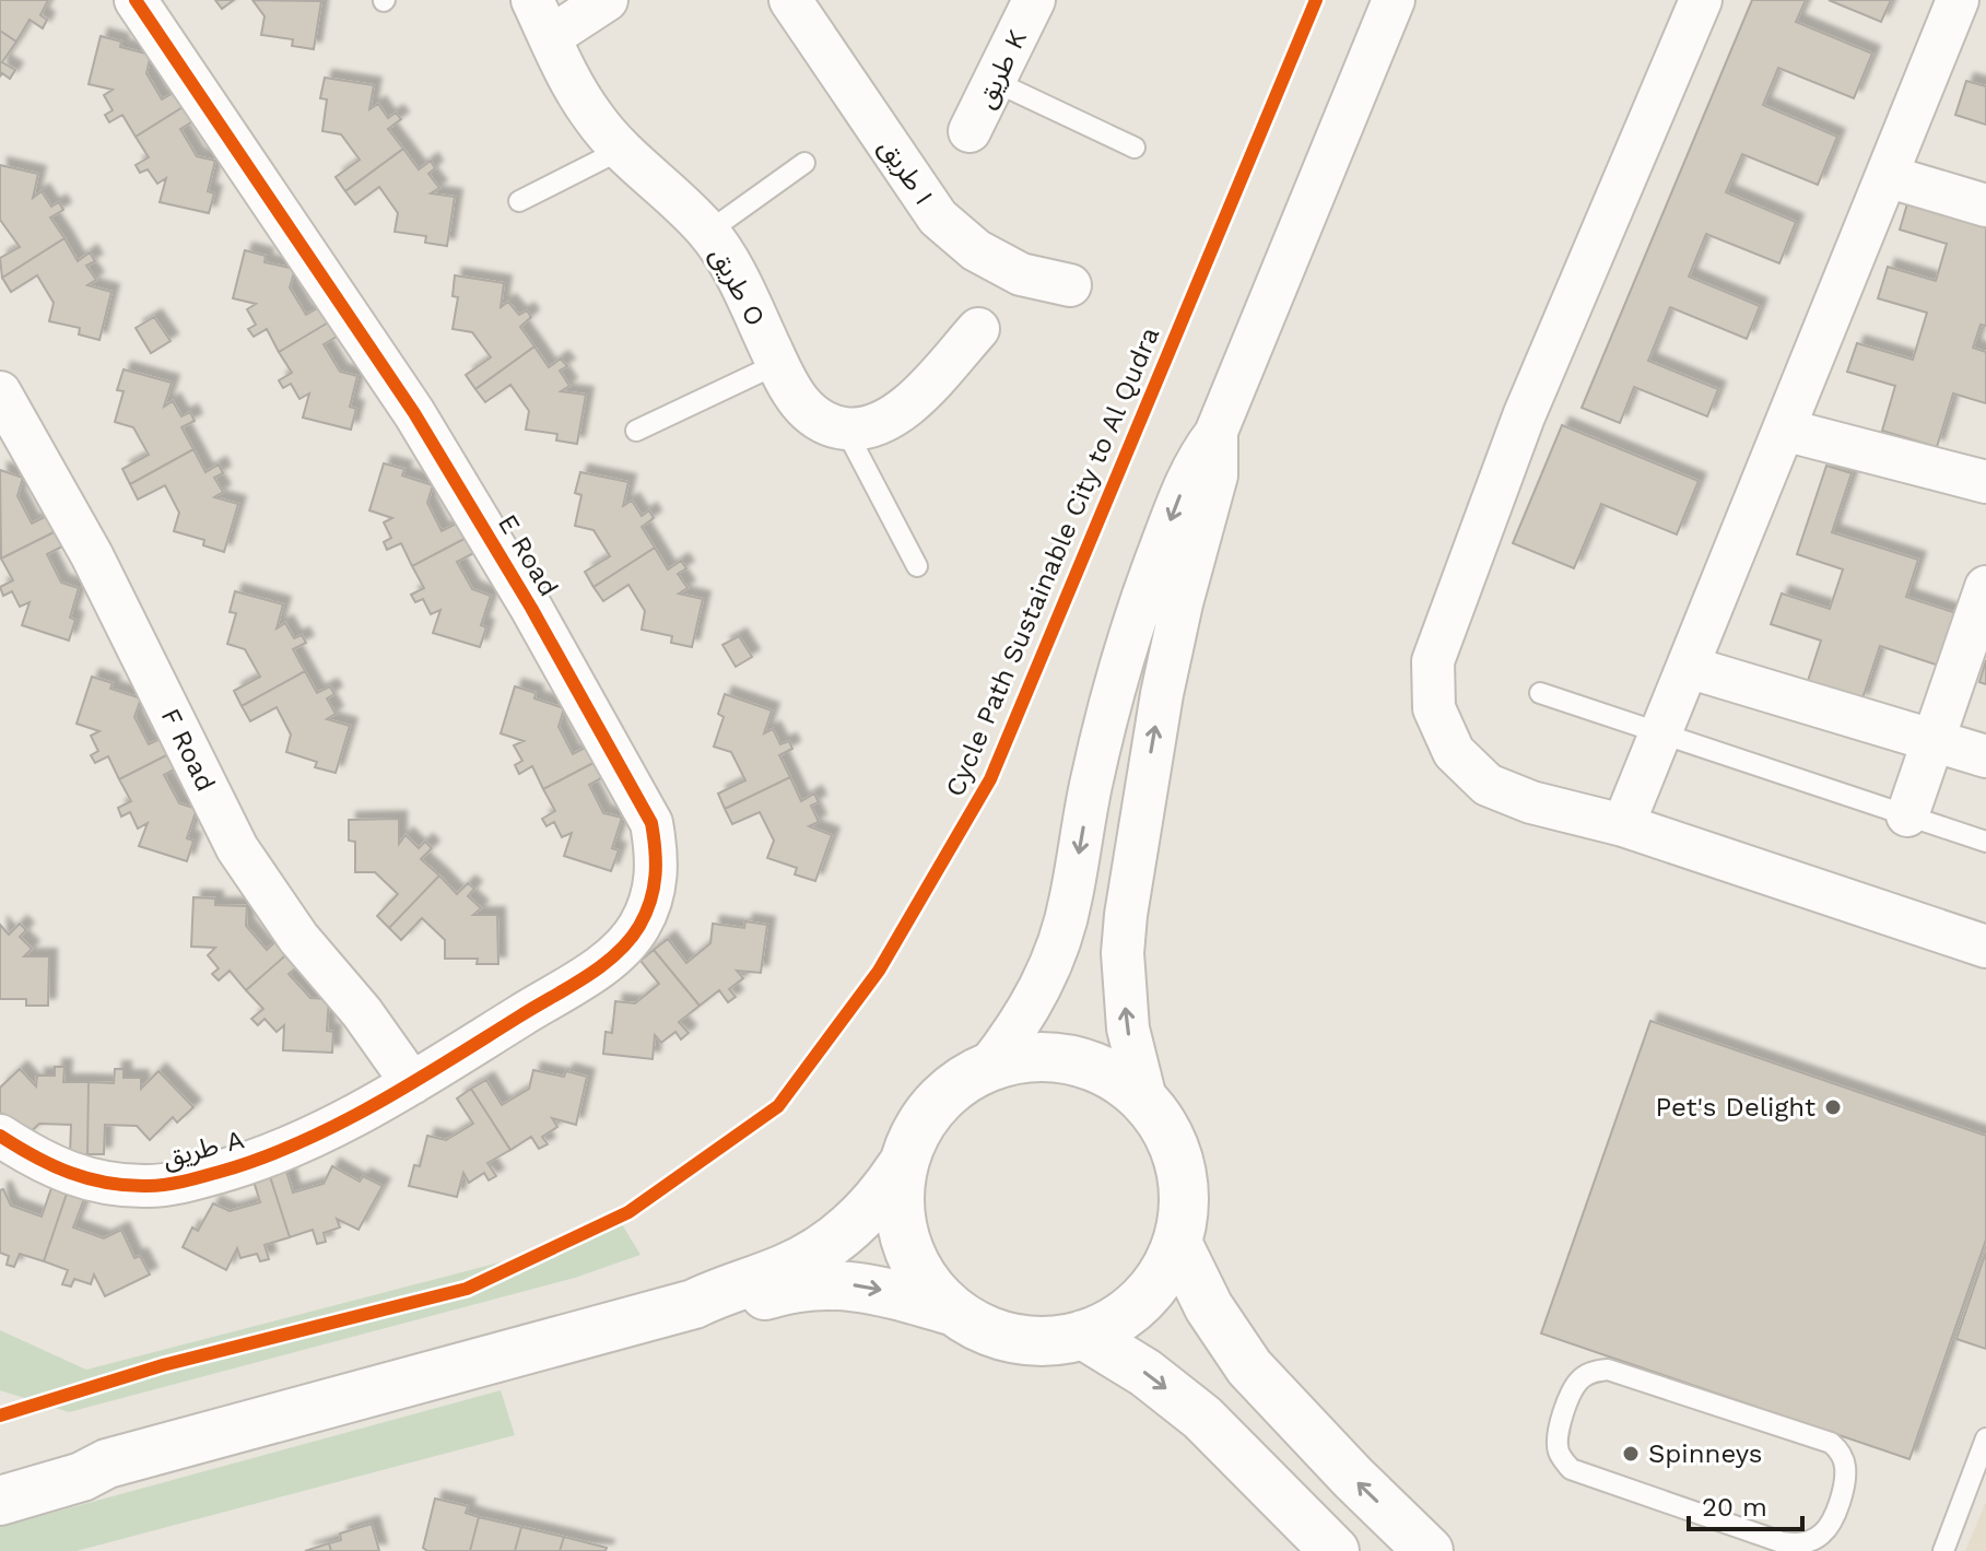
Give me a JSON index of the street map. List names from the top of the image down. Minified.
{"streets":{"street":["طريق K","طريق I","طريق O","E Road","F Road","طريق A"],"cycle path":["Cycle Path Sustainable City to Al Qudra"]},"crossings":[["E Road","F Road"],["E Road","طريق A"],["F Road","طريق A"]],"places":["Pet's Delight","Spinneys"],"scale_bar":"20 m"}
